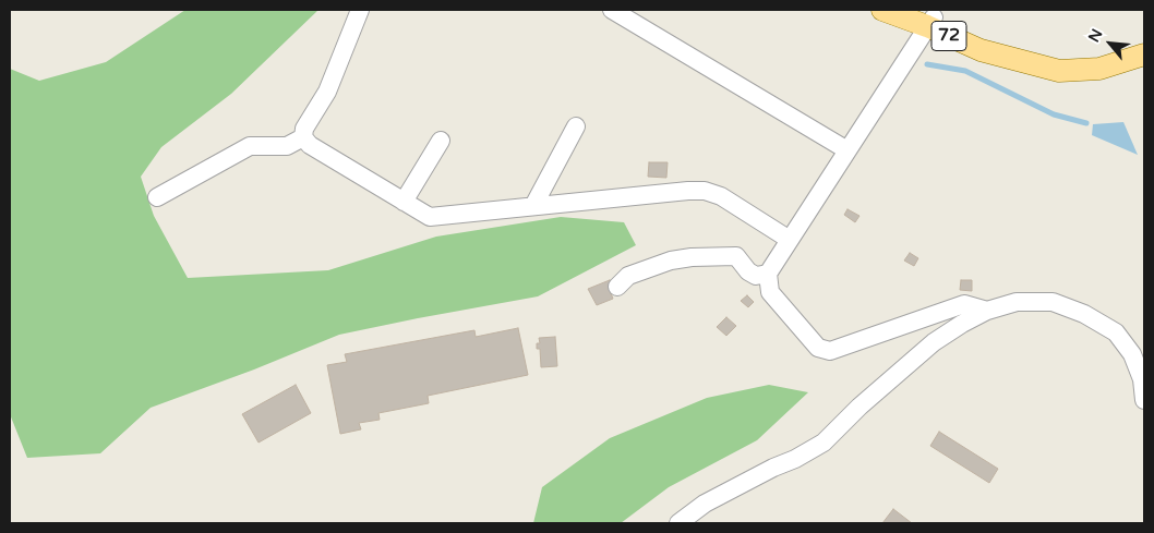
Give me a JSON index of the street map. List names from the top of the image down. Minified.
{"streets":{"main road":["72"]},"north":"top left"}
